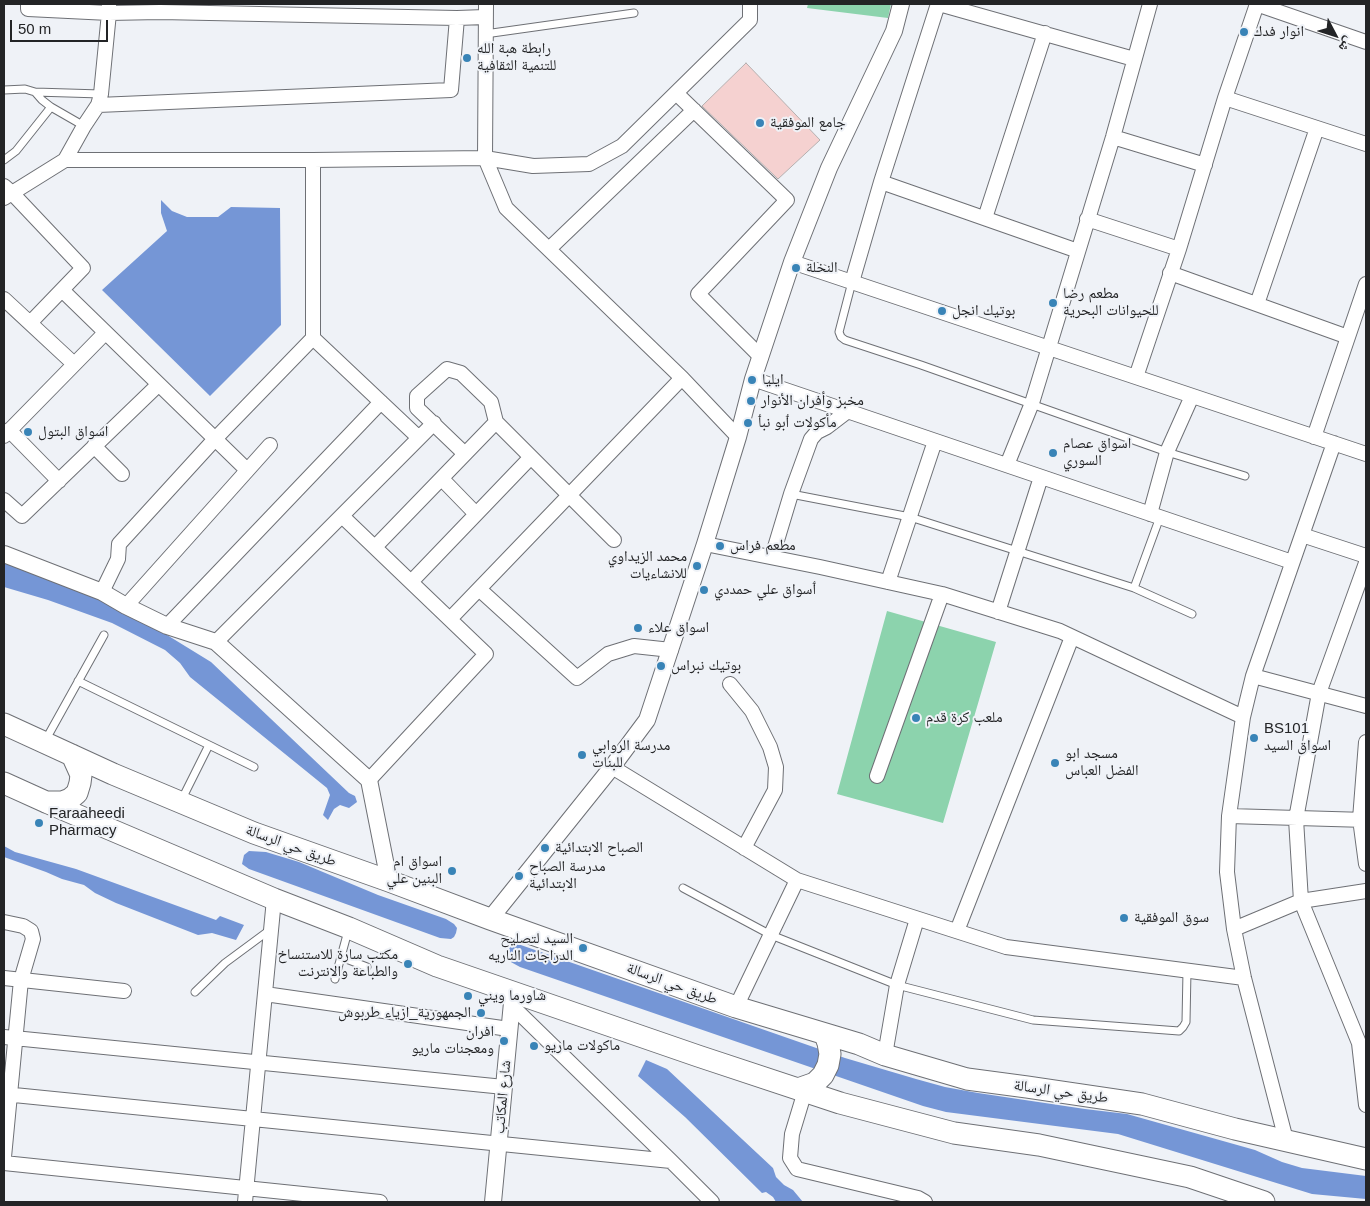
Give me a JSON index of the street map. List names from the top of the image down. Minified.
{"streets":{"main road":["طريق حي الرسالة"],"street":["شارع المكاتب"]},"places":["انوار فدك","رابطة هبة الله للتنمية الثقافية","جامع الموفقية","النخلة","مطعم رضا للحيوانات البحرية","بوتيك انجل","ايليا","مخبز وأفران الأنوار","مأكولات ٲبو نبٲ","اسواق البتول","اسواق عصام السوري","مطعم فراس","محمد الزيداوي للانشاءيات","ٲسواق علي حمددي","اسواق علاء","بوتيك نبراس","ملعب كرة قدم","BS101 اسواق السيد","مدرسة الروابي للبنات","مسجد ابو الفضل العباس","Faraaheedi Pharmacy","الصباح الابتدائية","اسواق ام البنين علي","مدرسة الصباح الابتدائية","سوق الموفقية","السيد لتصليح الدراجات الناريه","مكتب سارة للاستنساخ والطباعة والانترنت","شاورما ويني","الجمهورية_ازياء طربوش","افران ومعجنات ماريو","ماكولات ماريو"],"scale_bar":"50 m","north":"bottom right"}
